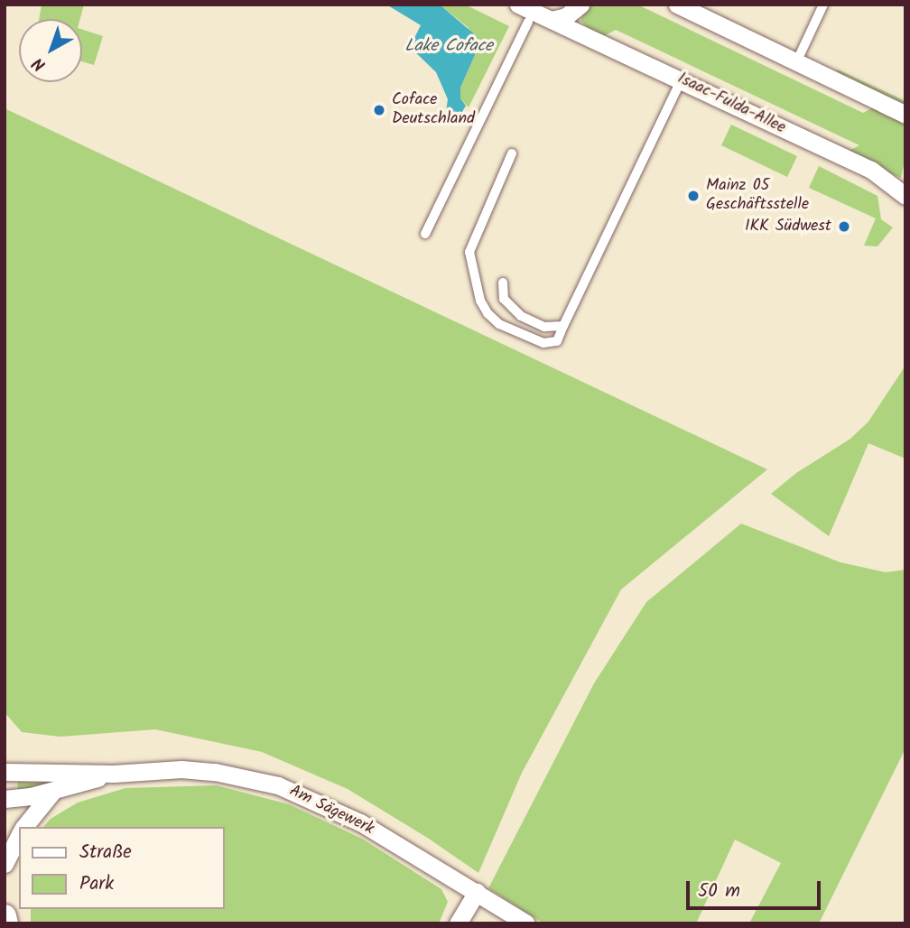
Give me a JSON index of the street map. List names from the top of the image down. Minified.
{"streets":{"street":["Isaac-Fulda-Allee","Am Sägewerk"]},"water":["Lake Coface"],"places":["Coface Deutschland","Mainz 05 Geschäftsstelle","IKK Südwest"],"legend":["Straße","Park"],"scale_bar":"50 m","north":"bottom left"}
